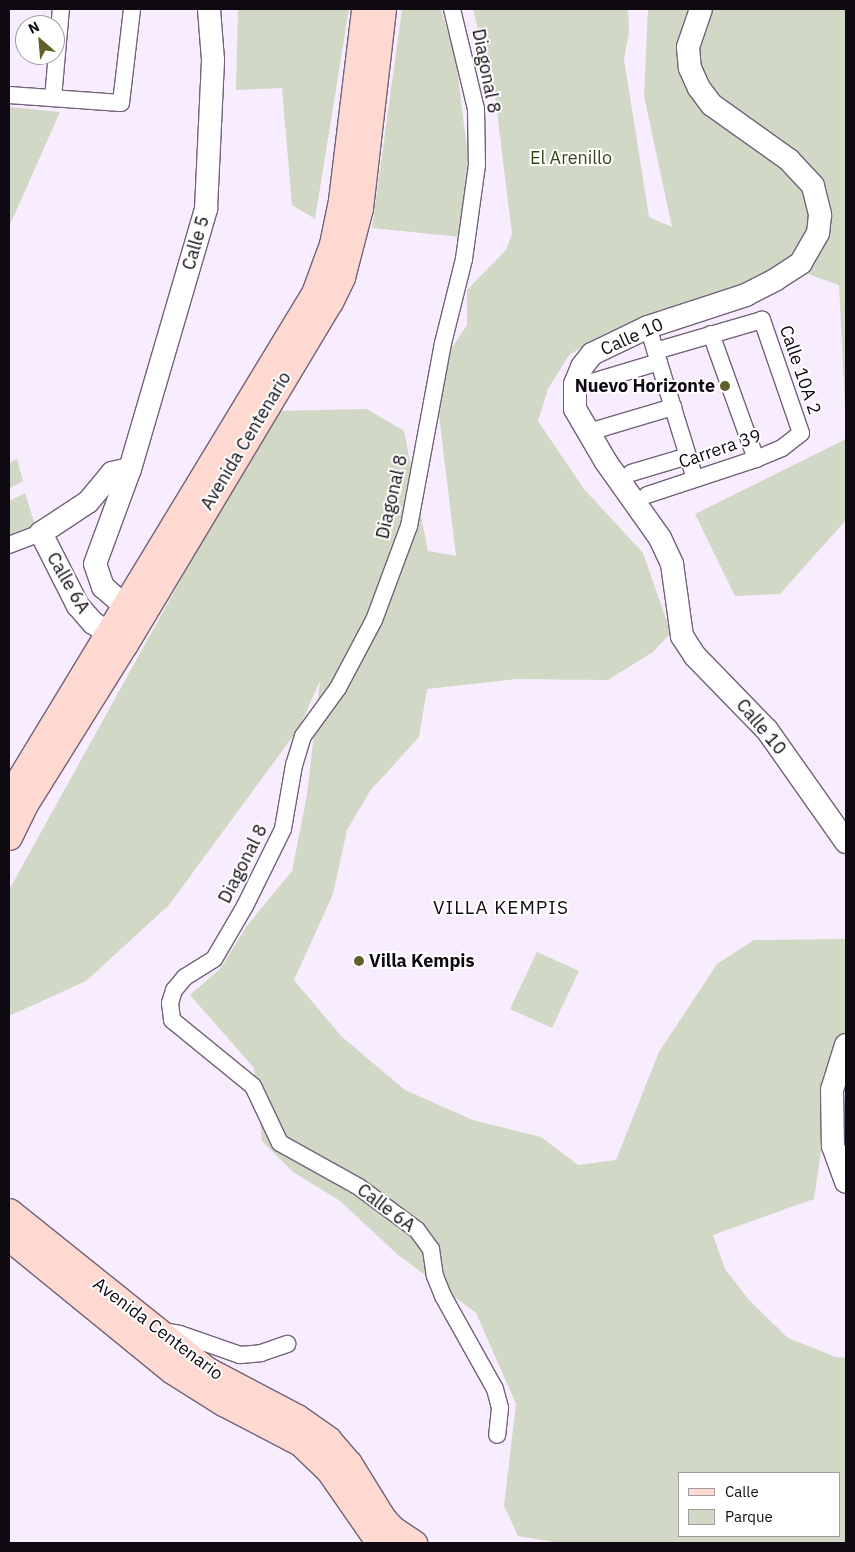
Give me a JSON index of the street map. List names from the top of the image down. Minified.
{"streets":{"main road":["Avenida Centenario"],"street":["Diagonal 8","Calle 5","Calle 10","Calle 10A 2","Carrera 39","Calle 6A"]},"crossings":[["Diagonal 8","Calle 6A"],["Calle 5","Avenida Centenario"],["Calle 10A 2","Carrera 39"],["Avenida Centenario","Calle 6A"]],"districts":["VILLA KEMPIS"],"parks":["El Arenillo"],"places":["Nuevo Horizonte","Villa Kempis"],"legend":["Calle","Parque"],"north":"top left"}
